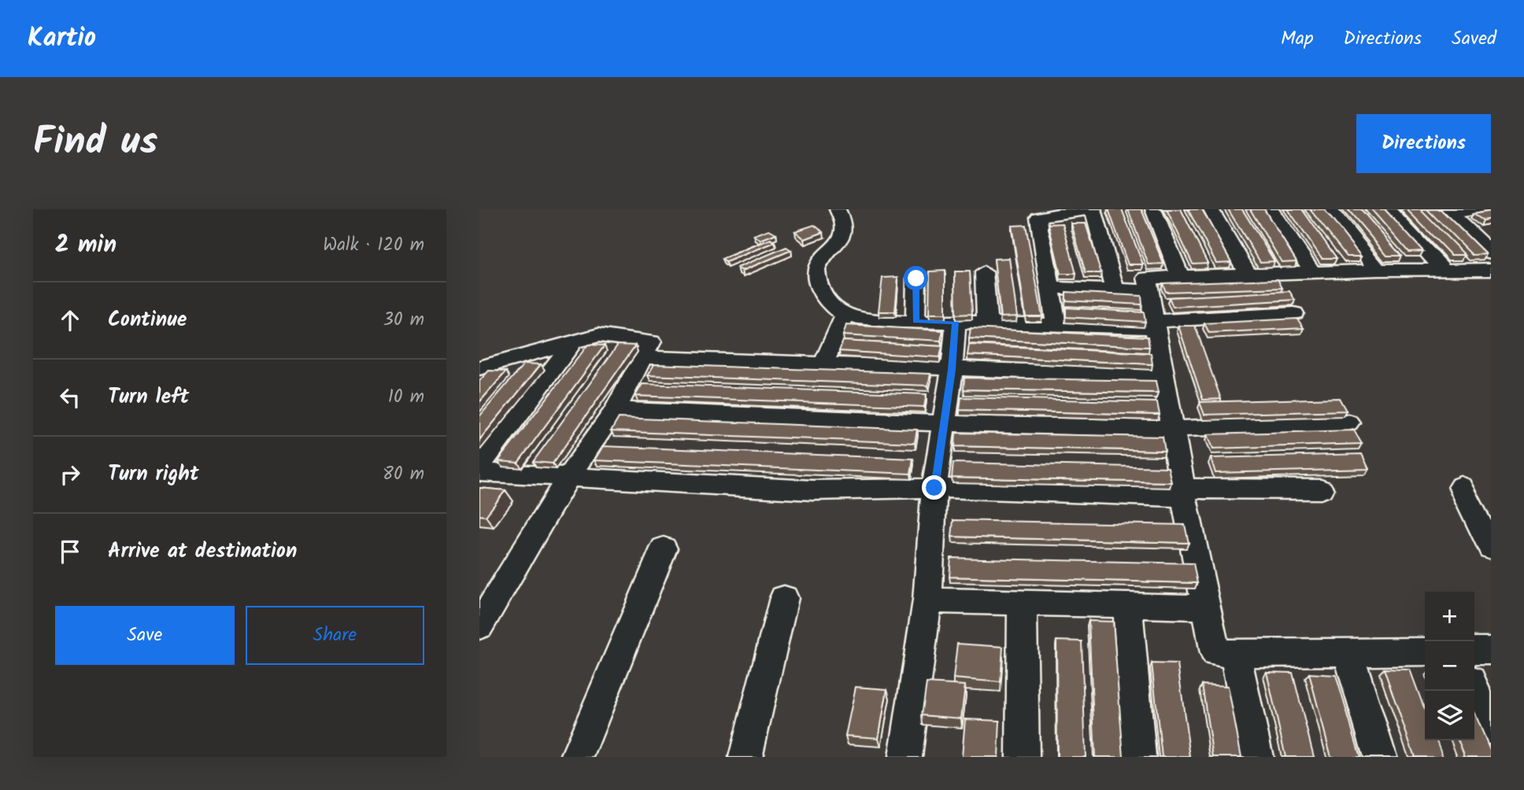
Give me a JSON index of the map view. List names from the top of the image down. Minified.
{"page":{"header":"Kartio","nav":["Map","Directions","Saved"],"title":"Find us","buttons":["Directions",["Save","Share"]],"heading":["2 min","Walk · 120 m"],"list":[["Continue","30 m"],["Turn left","10 m"],["Turn right","80 m"],"Arrive at destination"],"map_buttons":["+","−"]}}
